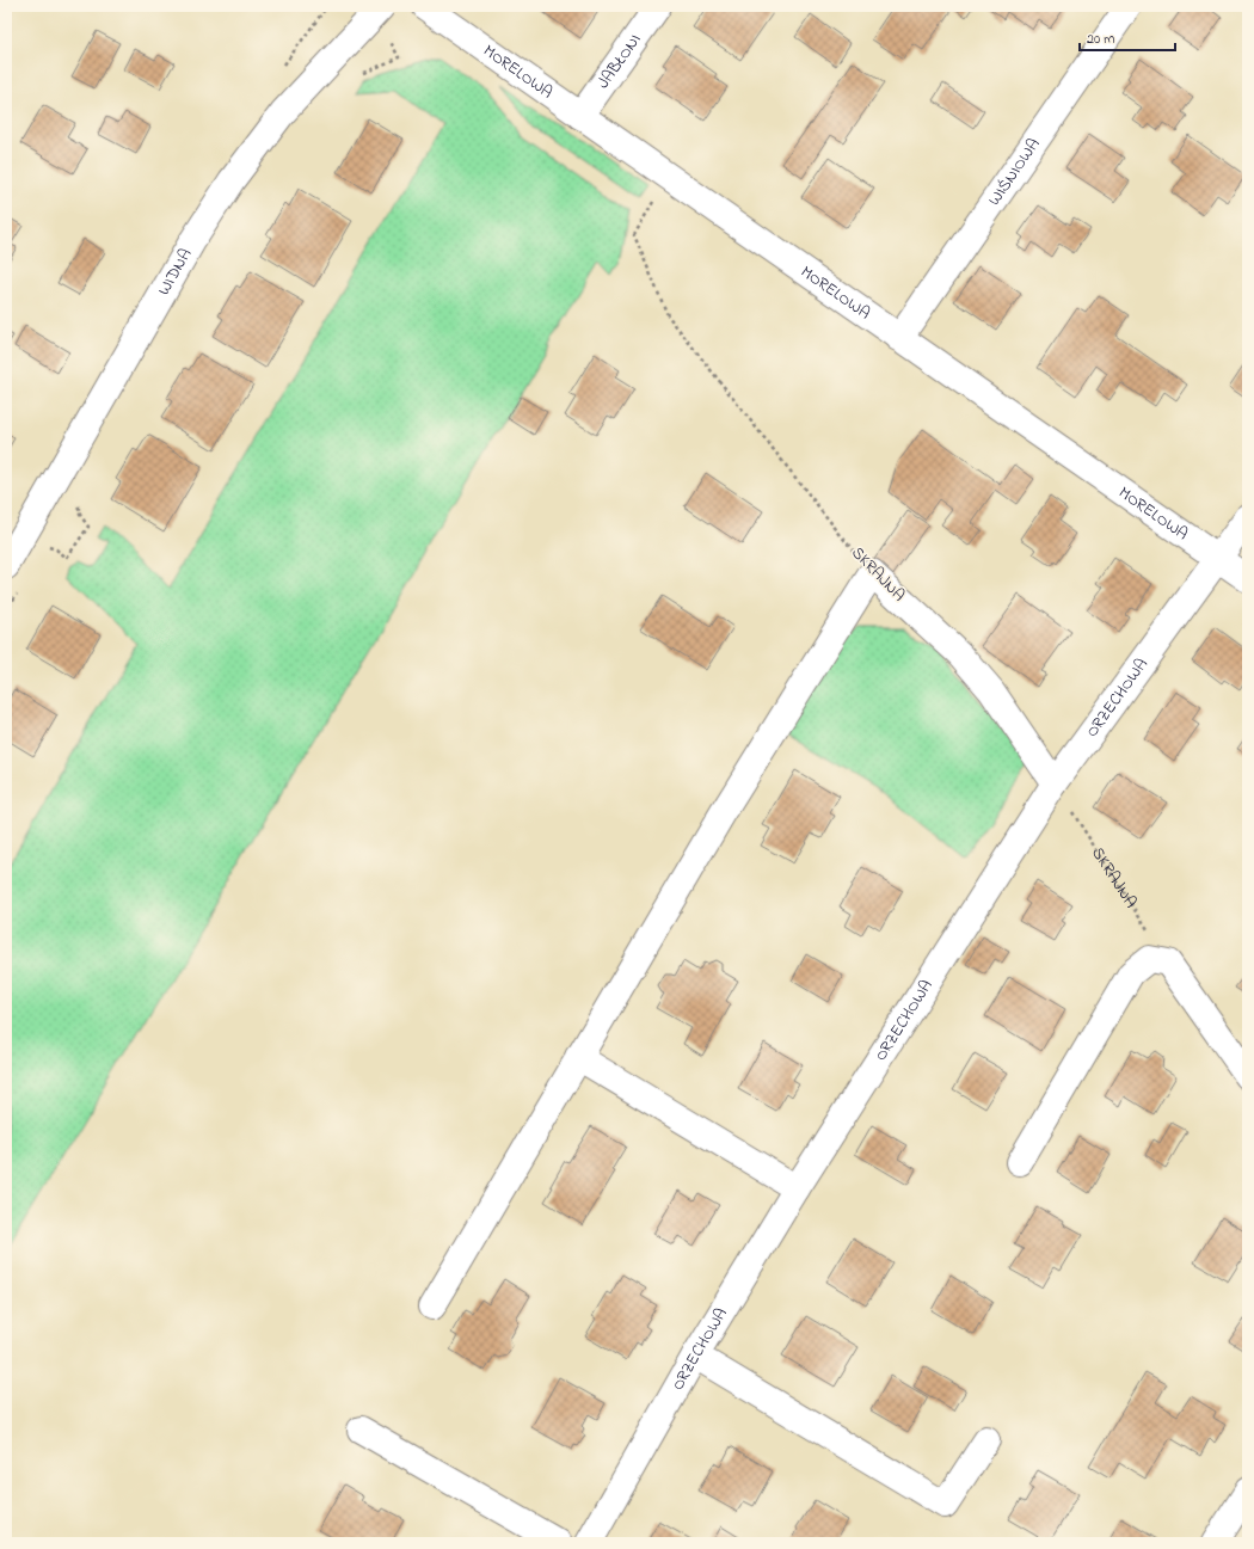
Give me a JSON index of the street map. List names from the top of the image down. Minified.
{"streets":{"street":["JABŁONI","MORELOWA","WIŚNIOWA","WIDNA","SKRAJNA","ORZECHOWA"]},"crossings":[["JABŁONI","MORELOWA"],["MORELOWA","WIŚNIOWA"],["MORELOWA","SKRAJNA"],["MORELOWA","ORZECHOWA"],["SKRAJNA","ORZECHOWA"]],"scale_bar":"20 m"}
